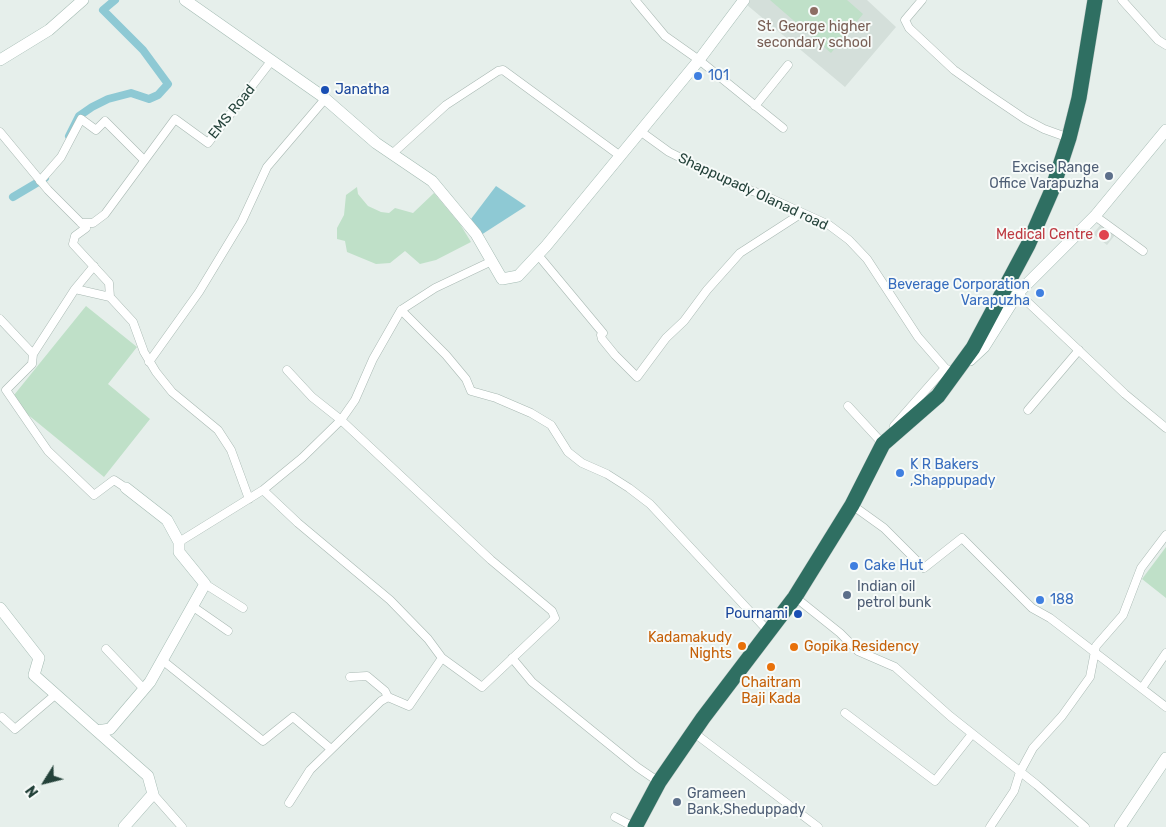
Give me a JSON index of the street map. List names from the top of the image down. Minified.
{"streets":{"street":["EMS Road","Shappupady Olanad road"]},"places":["St. George higher secondary school","101","Janatha","Excise Range Office Varapuzha","Medical Centre","Beverage Corporation Varapuzha","K R Bakers ,Shappupady","Cake Hut","Indian oil petrol bunk","188","Pournami","Kadamakudy Nights","Gopika Residency","Chaitram Baji Kada","Grameen Bank,Sheduppady"],"north":"bottom left"}
